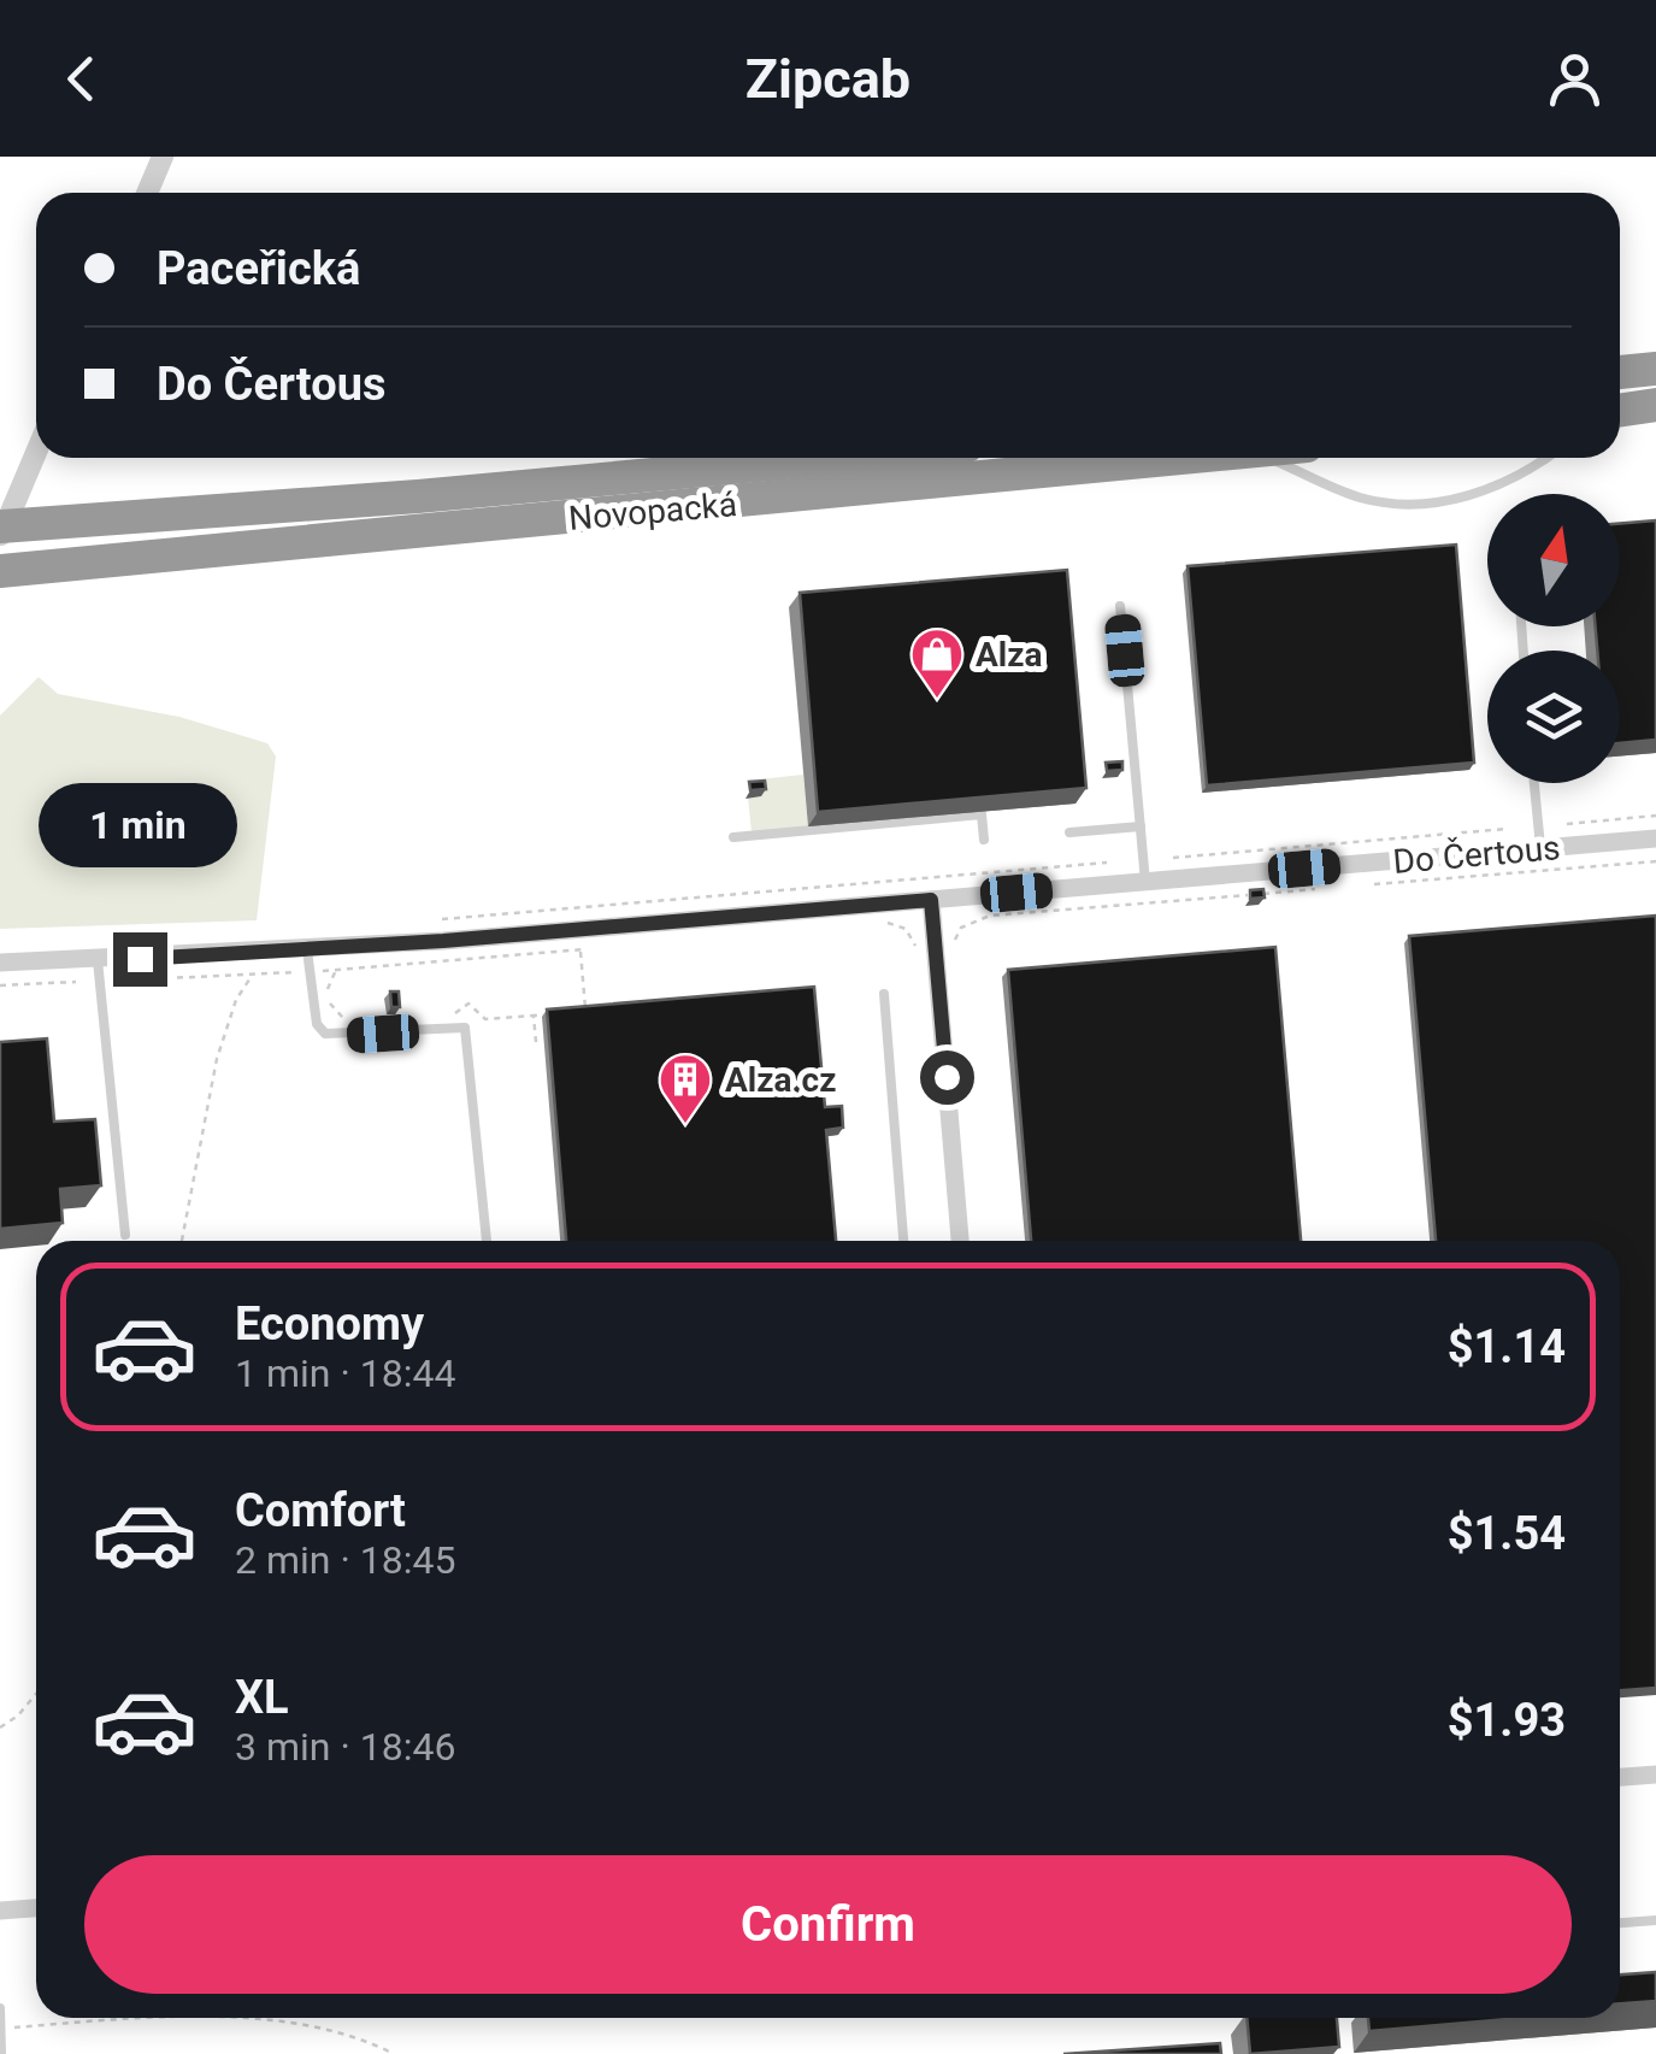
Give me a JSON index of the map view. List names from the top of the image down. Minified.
{"streets":{"highway":["Novopacká"],"street":["Do Čertous"]},"places":{"shop":["Alza"],"building":["Alza.cz"]},"north":"top","page":{"header":"Zipcab","banner":["Paceřická","Do Čertous"],"bubble":"1 min","list":[{"name":"Economy","note":"1 min · 18:44","value":"$1.14"},{"name":"Comfort","note":"2 min · 18:45","value":"$1.54"},{"name":"XL","note":"3 min · 18:46","value":"$1.93"}],"buttons":"Confirm"}}
